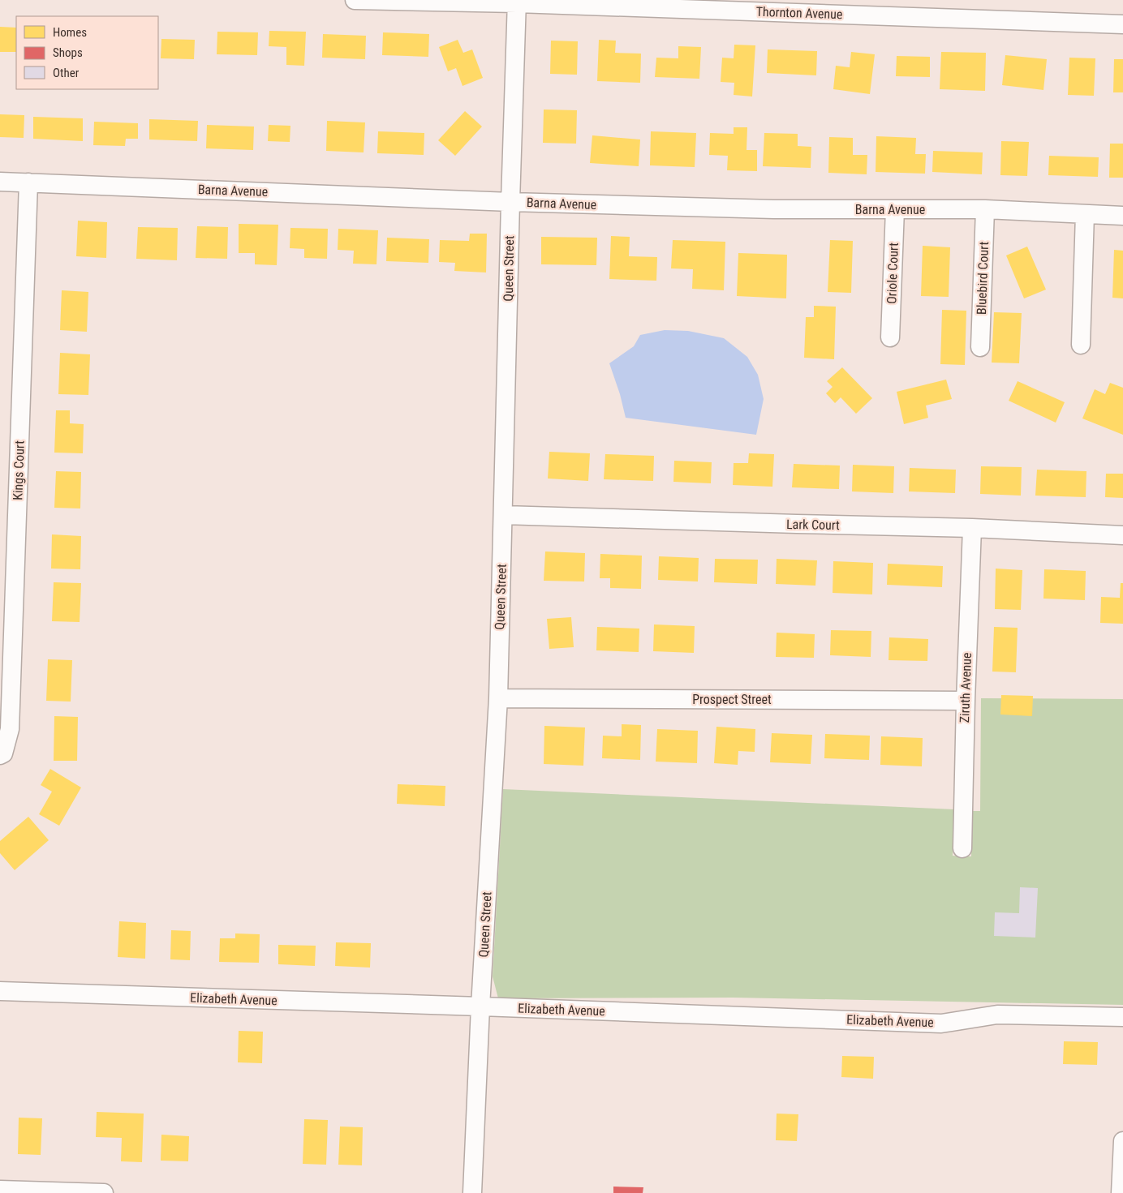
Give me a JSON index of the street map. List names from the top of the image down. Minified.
{"streets":{"street":["Thornton Avenue","Barna Avenue","Queen Street","Oriole Court","Bluebird Court","Kings Court","Lark Court","Ziruth Avenue","Prospect Street","Elizabeth Avenue"]},"crossings":[["Thornton Avenue","Queen Street"],["Barna Avenue","Queen Street"],["Barna Avenue","Oriole Court"],["Barna Avenue","Bluebird Court"],["Barna Avenue","Kings Court"],["Queen Street","Lark Court"],["Queen Street","Prospect Street"],["Queen Street","Elizabeth Avenue"],["Lark Court","Ziruth Avenue"],["Ziruth Avenue","Prospect Street"]],"legend":["Homes","Shops","Other"]}
